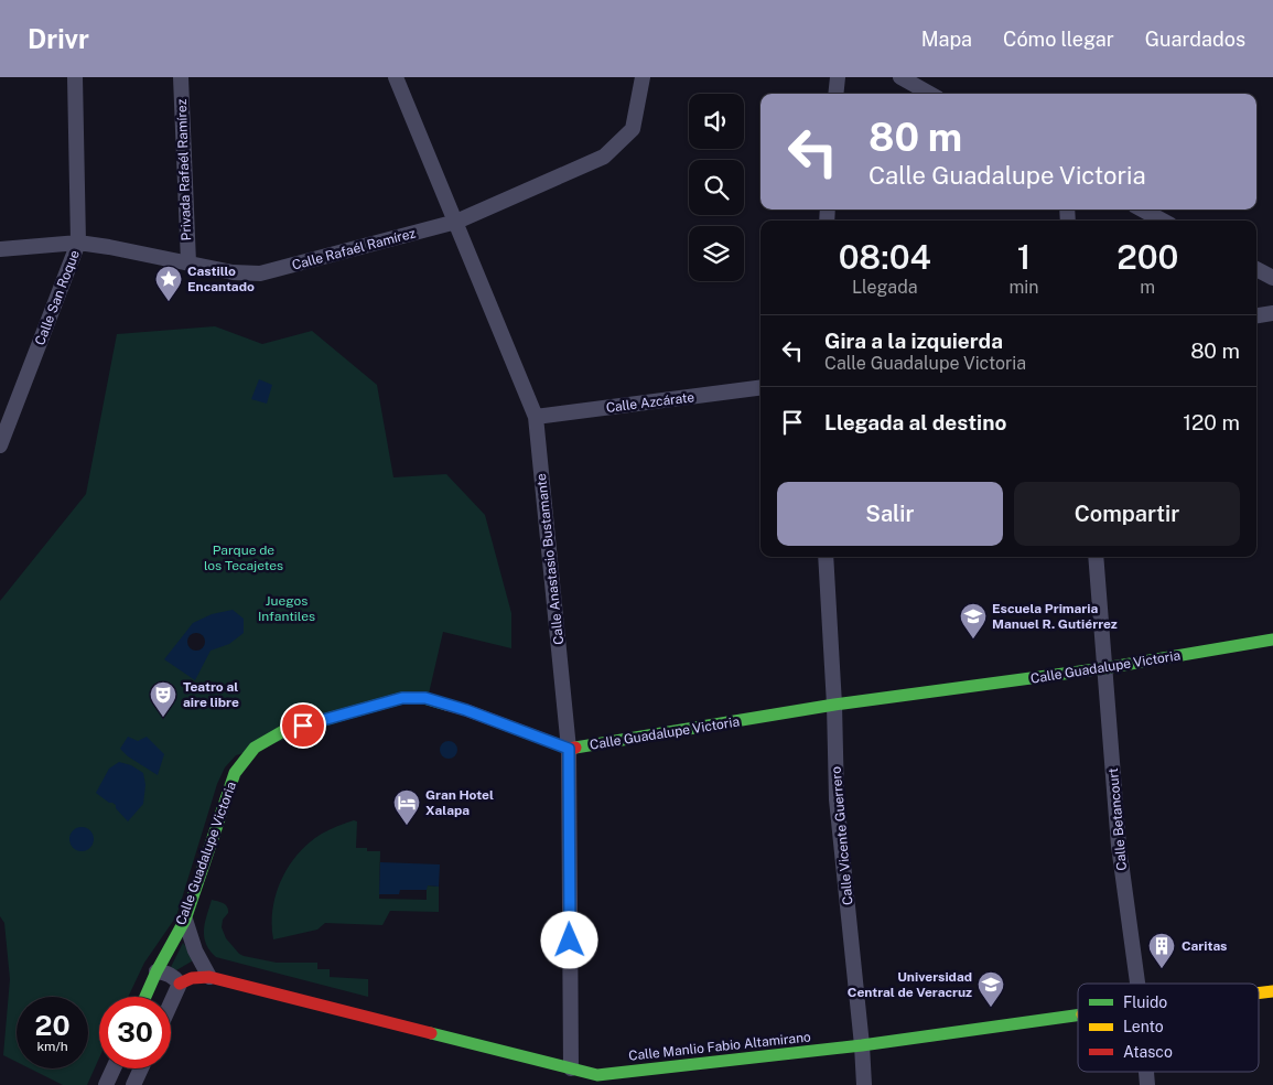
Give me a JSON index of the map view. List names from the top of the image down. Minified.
{"streets":{"street":["Privada Rafaél Ramírez","Calle Rafaél Ramírez","Calle San Roque","Calle Azcárate","Calle Anastasio Bustamante","Calle Guadalupe Victoria","Calle Betancourt","Calle Vicente Guerrero","Calle Manlio Fabio Altamirano"]},"crossings":[["Privada Rafaél Ramírez","Calle Rafaél Ramírez"],["Calle Rafaél Ramírez","Calle San Roque"],["Calle Rafaél Ramírez","Calle Anastasio Bustamante"],["Calle Azcárate","Calle Anastasio Bustamante"],["Calle Anastasio Bustamante","Calle Guadalupe Victoria"],["Calle Anastasio Bustamante","Calle Manlio Fabio Altamirano"],["Calle Guadalupe Victoria","Calle Betancourt"],["Calle Guadalupe Victoria","Calle Vicente Guerrero"],["Calle Vicente Guerrero","Calle Manlio Fabio Altamirano"]],"parks":["Parque de los Tecajetes","Juegos Infantiles"],"places":{"place":["Castillo Encantado"],"school or university":["Escuela Primaria Manuel R. Gutiérrez","Universidad Central de Veracruz"],"theatre":["Teatro al aire libre"],"hotel":["Gran Hotel Xalapa"],"building":["Caritas"]},"legend":["Fluido","Lento","Atasco"],"page":{"header":"Drivr","nav":["Mapa","Cómo llegar","Guardados"],"turn":["80 m","Calle Guadalupe Victoria"],"eta":["08:04","Llegada","1","min","200","m"],"list":[{"name":"Gira a la izquierda","note":"Calle Guadalupe Victoria","value":"80 m"},{"name":"Llegada al destino","value":"120 m"}],"buttons":["Salir","Compartir"],"speed":"20 km/h","limit":"30"}}
